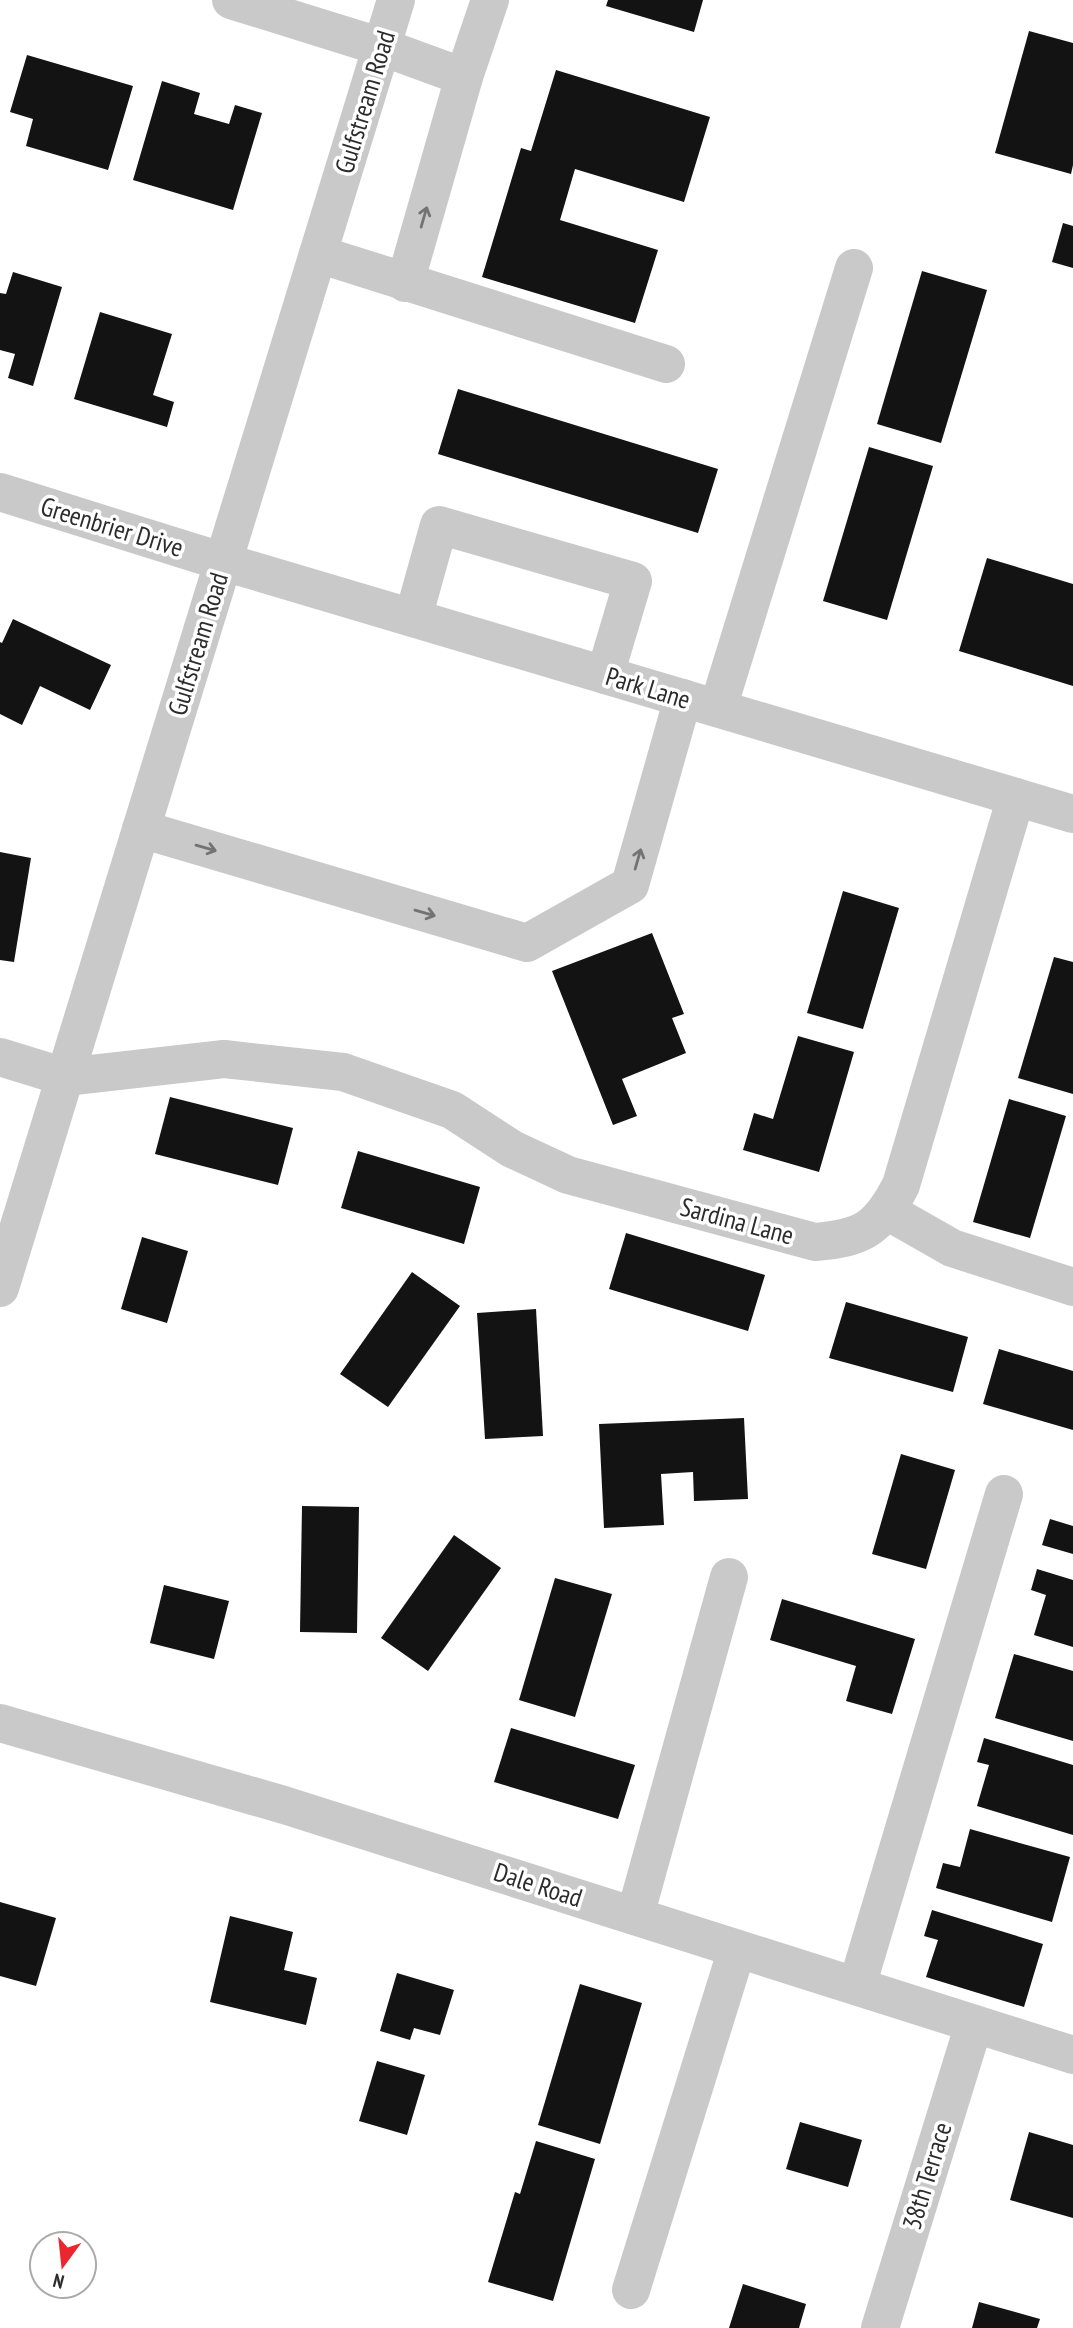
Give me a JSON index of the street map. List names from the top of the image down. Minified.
{"streets":{"street":["Gulfstream Road","Greenbrier Drive","Park Lane","Sardina Lane","Dale Road","38th Terrace"]},"crossings":[["Gulfstream Road","Greenbrier Drive"],["Gulfstream Road","Park Lane"],["Gulfstream Road","Sardina Lane"],["Greenbrier Drive","Park Lane"],["Park Lane","Sardina Lane"],["Dale Road","38th Terrace"]],"north":"bottom"}
